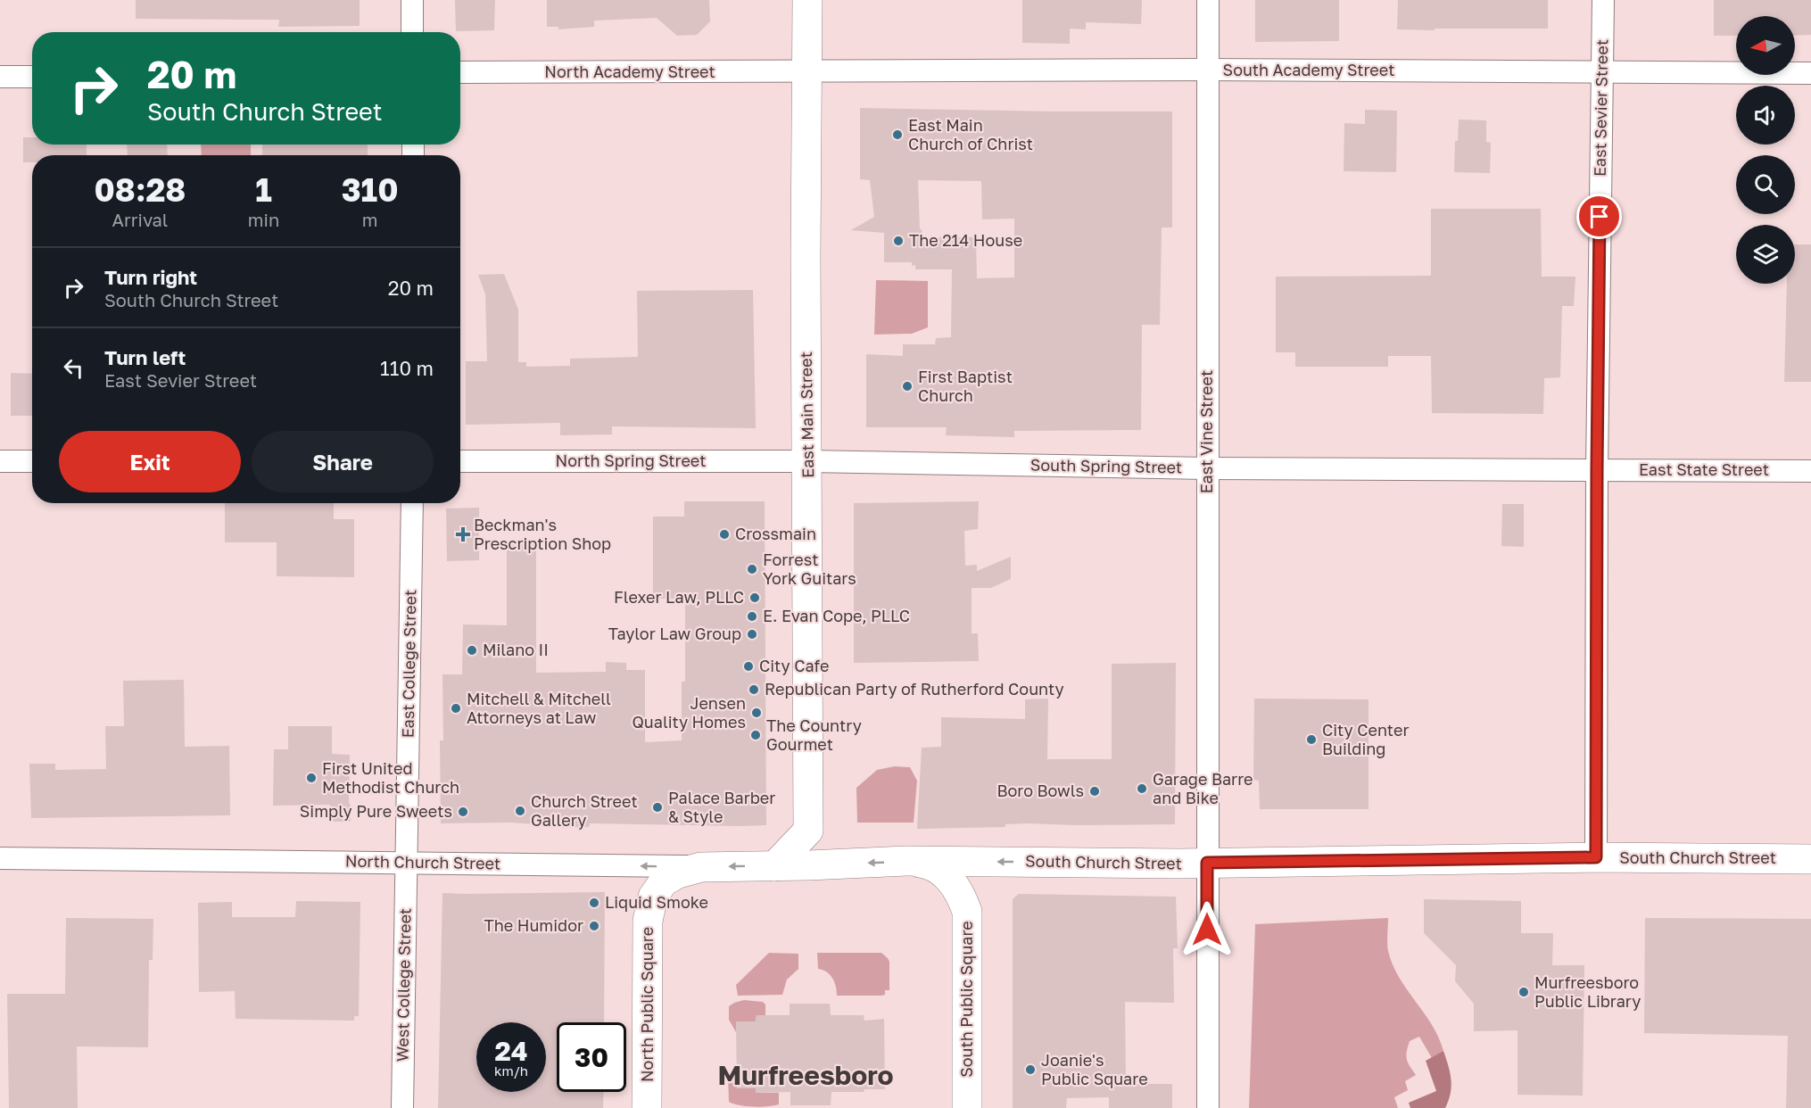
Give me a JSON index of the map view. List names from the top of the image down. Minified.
{"streets":{"street":["South Academy Street","North Academy Street","East Sevier Street","East Main Street","East Vine Street","North Spring Street","South Spring Street","East State Street","East College Street","South Church Street","North Church Street","West College Street","South Public Square","North Public Square"]},"crossings":[["South Academy Street","North Academy Street"],["South Academy Street","East Sevier Street"],["South Academy Street","East Main Street"],["South Academy Street","East Vine Street"],["North Academy Street","East Main Street"],["East Sevier Street","South Spring Street"],["East Sevier Street","East State Street"],["East Sevier Street","South Church Street"],["East Main Street","North Spring Street"],["East Main Street","South Spring Street"],["East Vine Street","South Spring Street"],["East Vine Street","South Church Street"],["North Spring Street","South Spring Street"],["South Spring Street","East State Street"],["East College Street","North Church Street"],["East College Street","West College Street"],["South Church Street","North Church Street"],["South Church Street","South Public Square"],["North Church Street","West College Street"],["North Church Street","North Public Square"]],"one_way":["South Church Street","North Church Street"],"districts":["Murfreesboro"],"places":{"other":["East Main Church of Christ","The 214 House","First Baptist Church","Crossmain","Forrest York Guitars","Flexer Law, PLLC","E. Evan Cope, PLLC","Taylor Law Group","Milano II","City Cafe","Republican Party of Rutherford County","Mitchell & Mitchell Attorneys at Law","Jensen Quality Homes","The Country Gourmet","City Center Building","First United Methodist Church","Garage Barre and Bike","Boro Bowls","Palace Barber & Style","Church Street Gallery","Simply Pure Sweets","Liquid Smoke","The Humidor","Murfreesboro Public Library","Joanie's Public Square"],"health":["Beckman's Prescription Shop"]},"north":"left","page":{"turn":["20 m","South Church Street"],"eta":["08:28","Arrival","1","min","310","m"],"list":[{"name":"Turn right","note":"South Church Street","value":"20 m"},{"name":"Turn left","note":"East Sevier Street","value":"110 m"}],"buttons":["Exit","Share"],"speed":"24 km/h","limit":"30"}}
